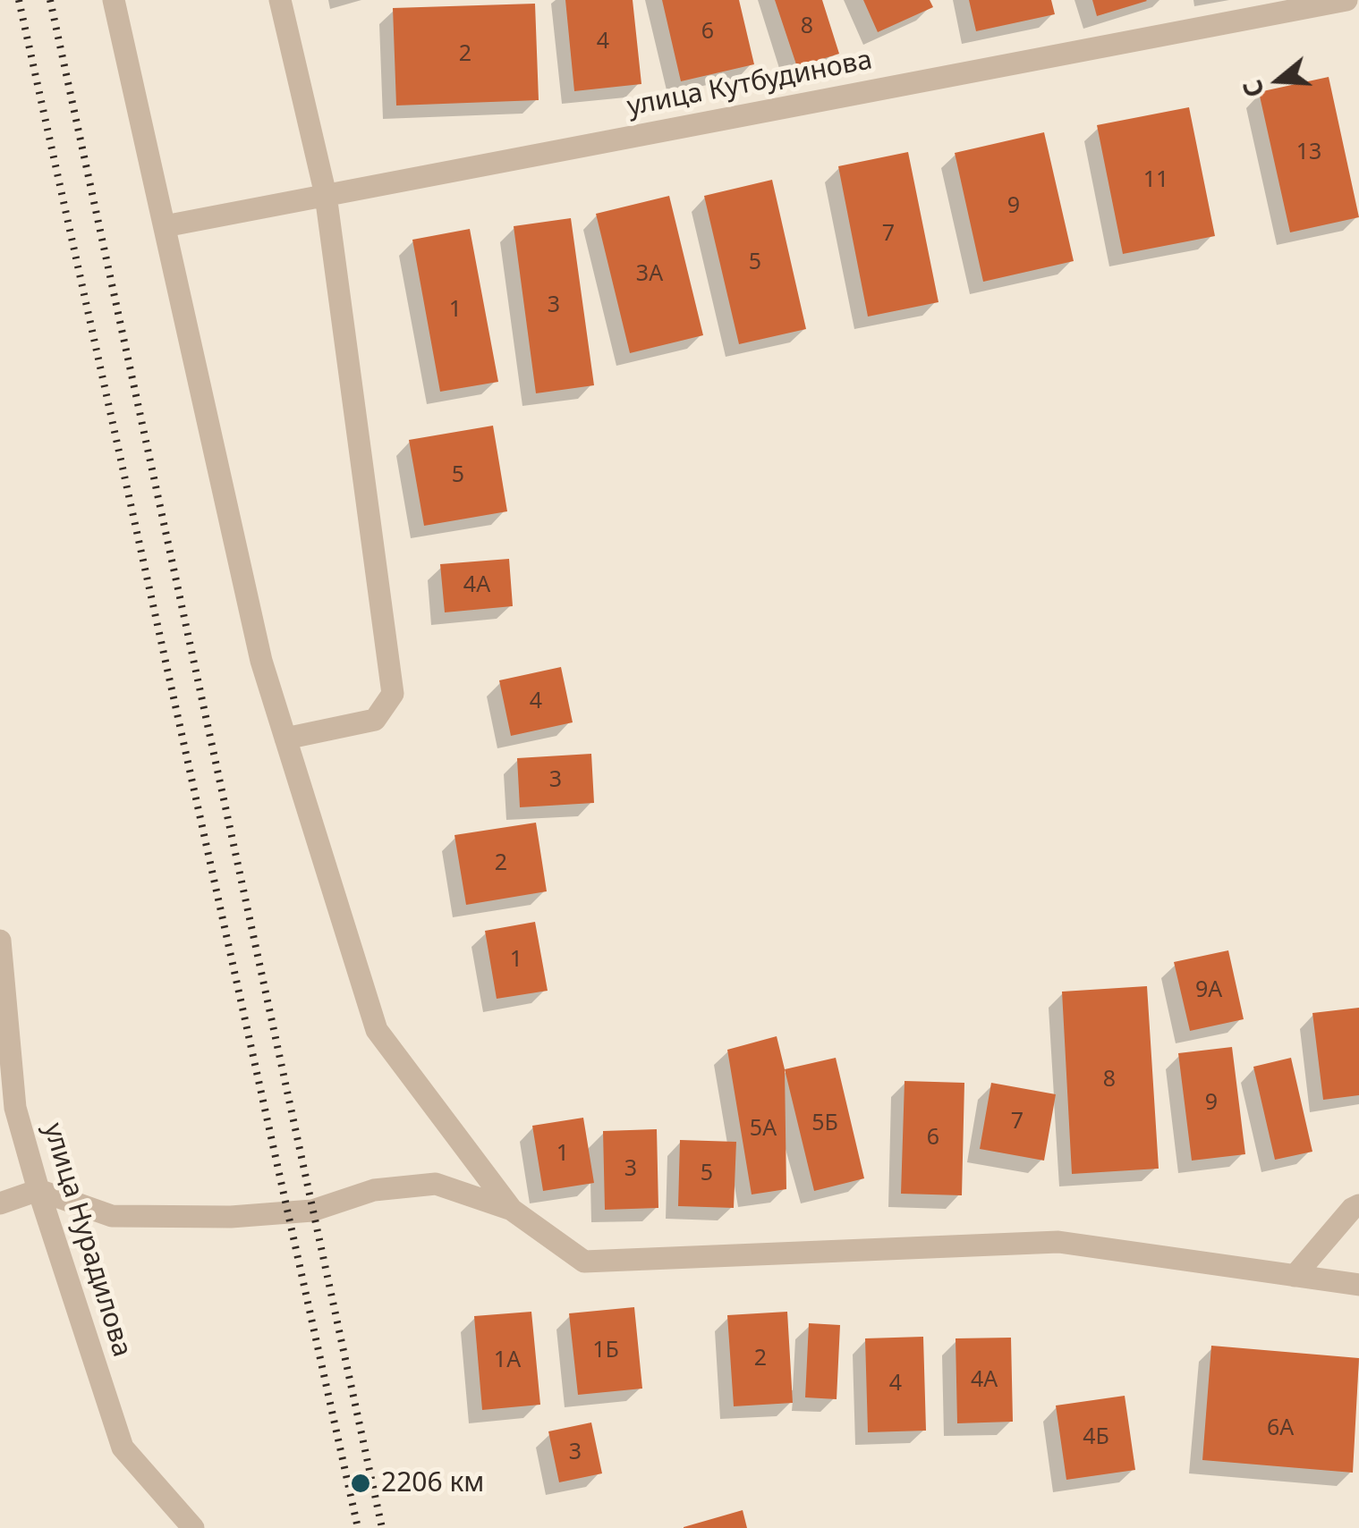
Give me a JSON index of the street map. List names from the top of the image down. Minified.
{"streets":{"street":["улица Кутбудинова","улица Нурадилова"]},"places":["2206 км"],"house_numbers":["8","6","4","2","13","11","9","7","5","3А","3","1","5","4А","4","3","2","1","9А","8","9","7","5Б","5А","6","1","3","5","1Б","2","1А","4А","4","6А","4Б","3"],"north":"left"}
